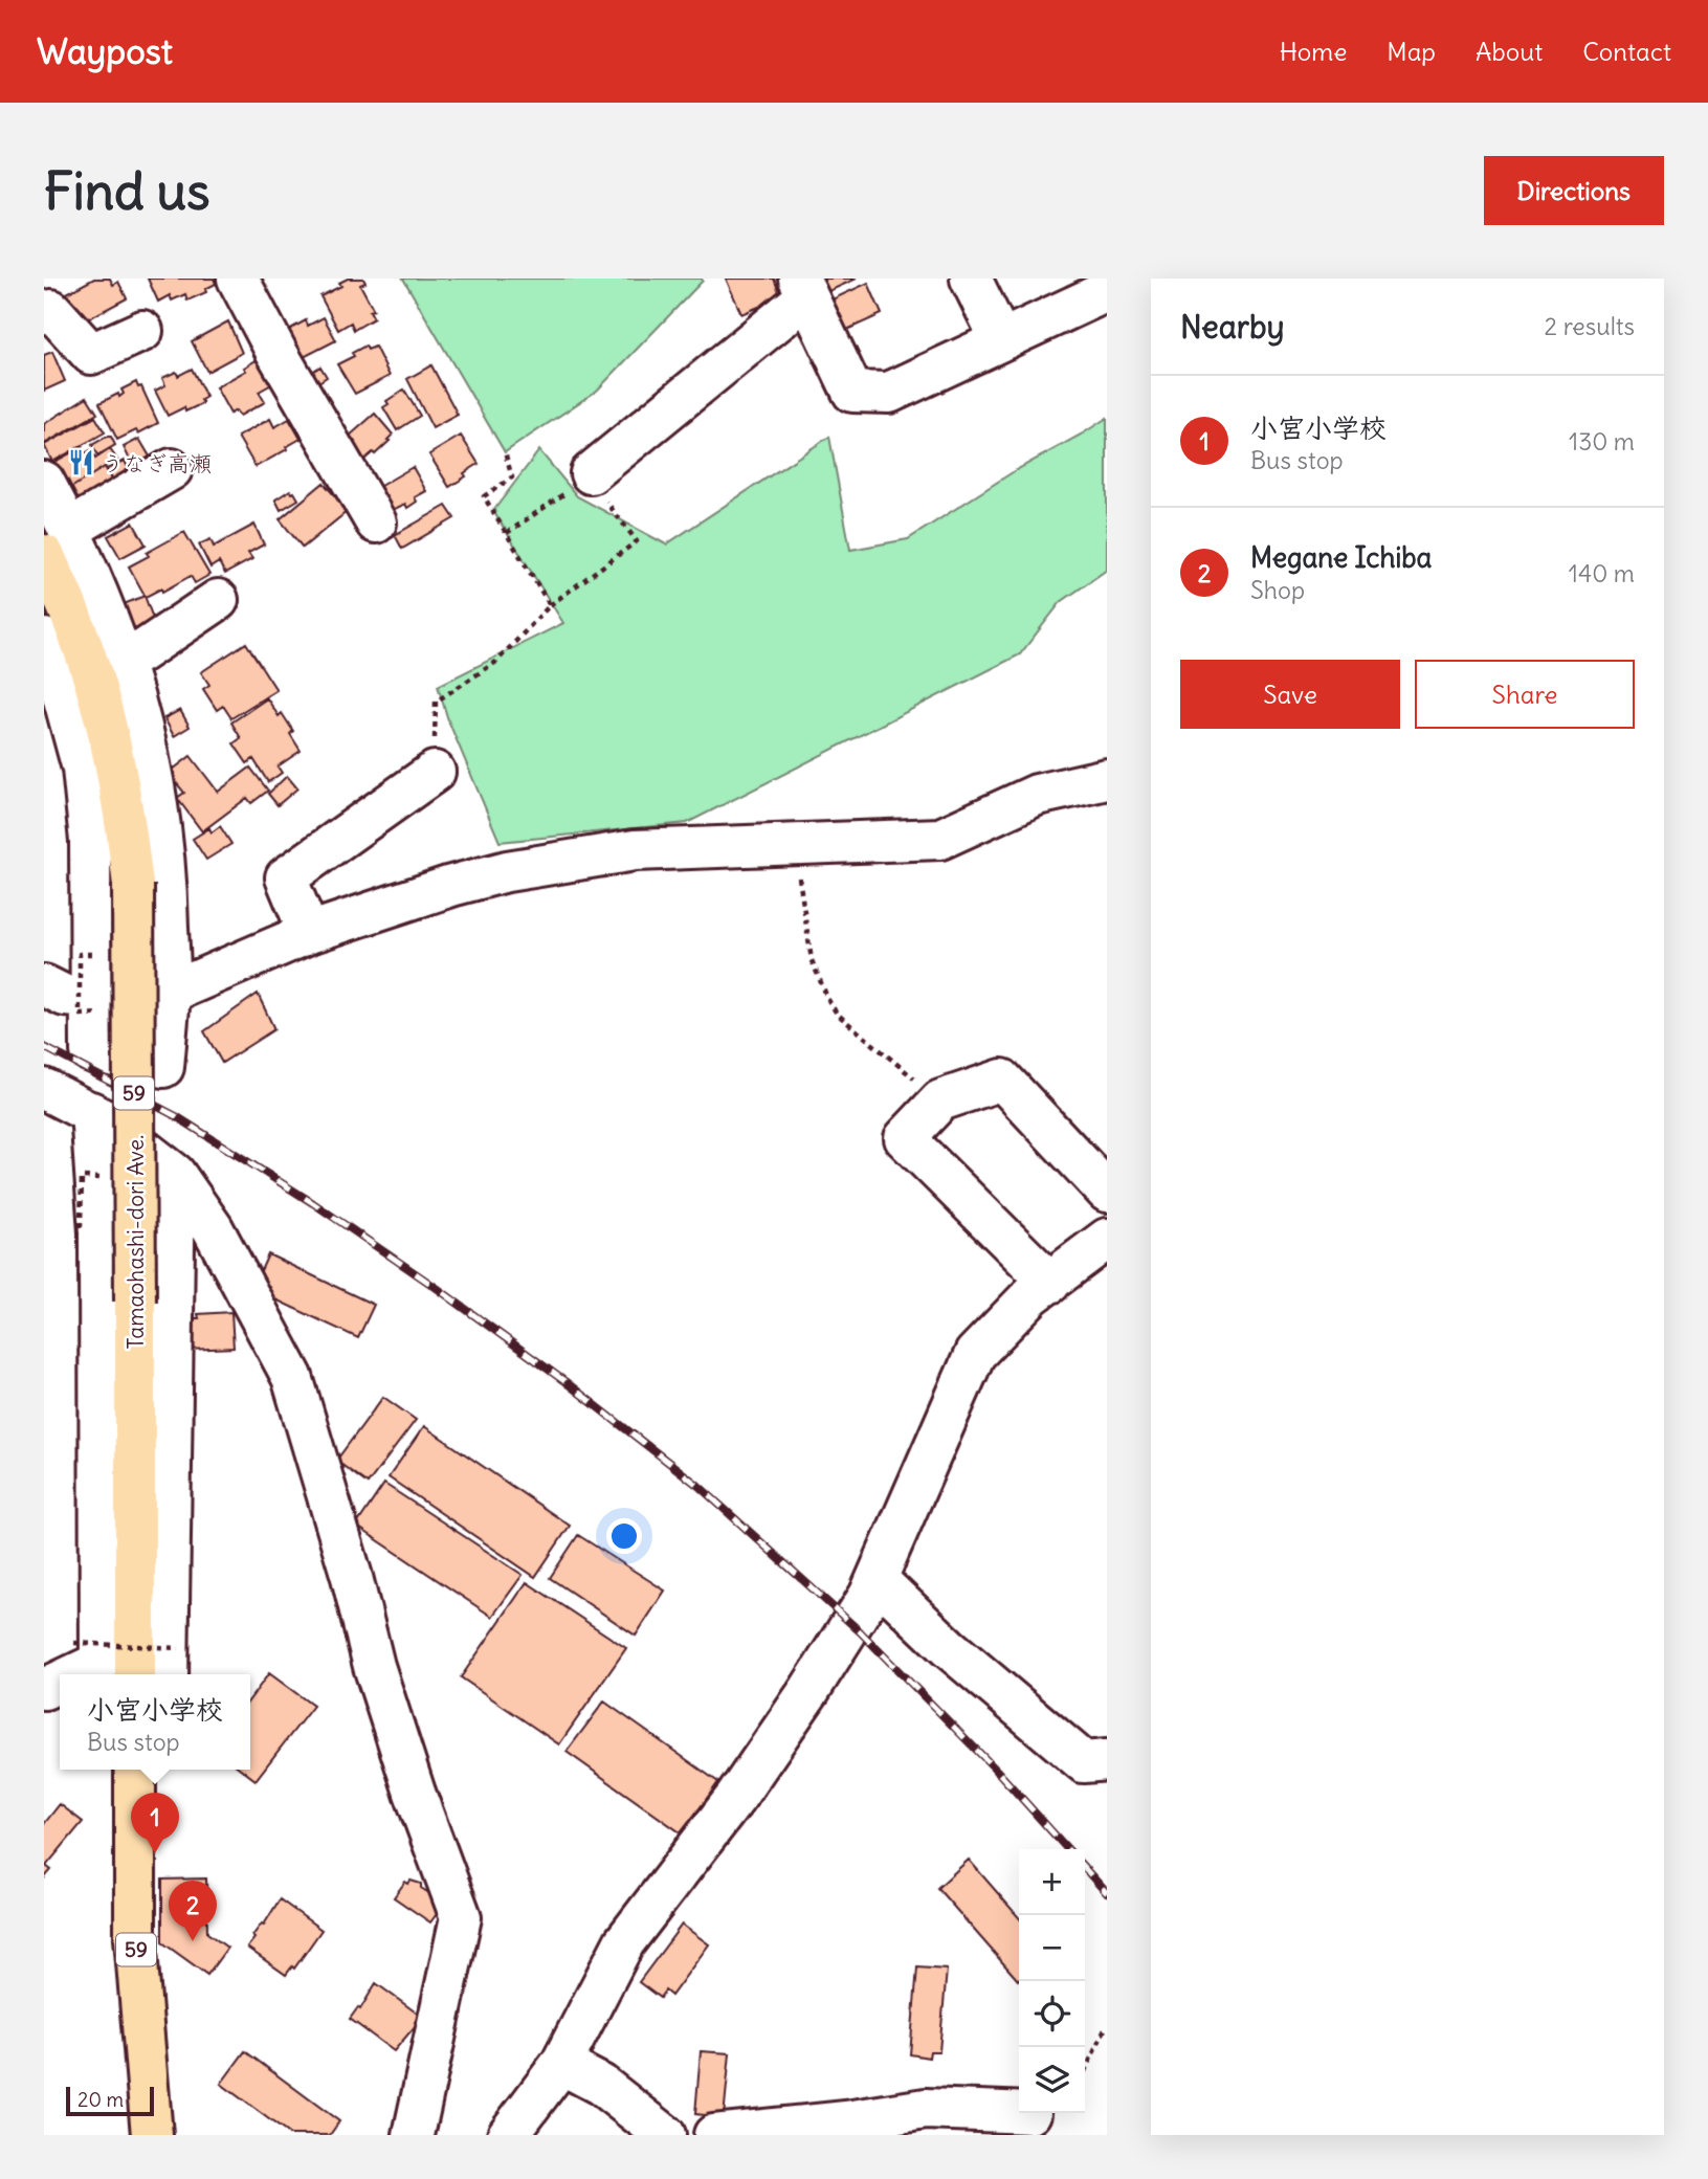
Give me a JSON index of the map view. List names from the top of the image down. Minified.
{"streets":{"main road":["59","Tamaohashi-dori Ave."]},"places":{"restaurant":["うなぎ高瀬"]},"scale_bar":"20 m","page":{"header":"Waypost","nav":["Home","Map","About","Contact"],"buttons":["Directions",["Save","Share"]],"title":"Find us","heading":["Nearby","2 results"],"list":[{"mark":"1","name":"小宮小学校","note":"Bus stop","value":"130 m"},{"mark":"2","name":"Megane Ichiba","note":"Shop","value":"140 m"}],"popup":["小宮小学校","Bus stop"],"pins":["1","2"],"map_buttons":["+","−"],"scale":"20 m"}}
